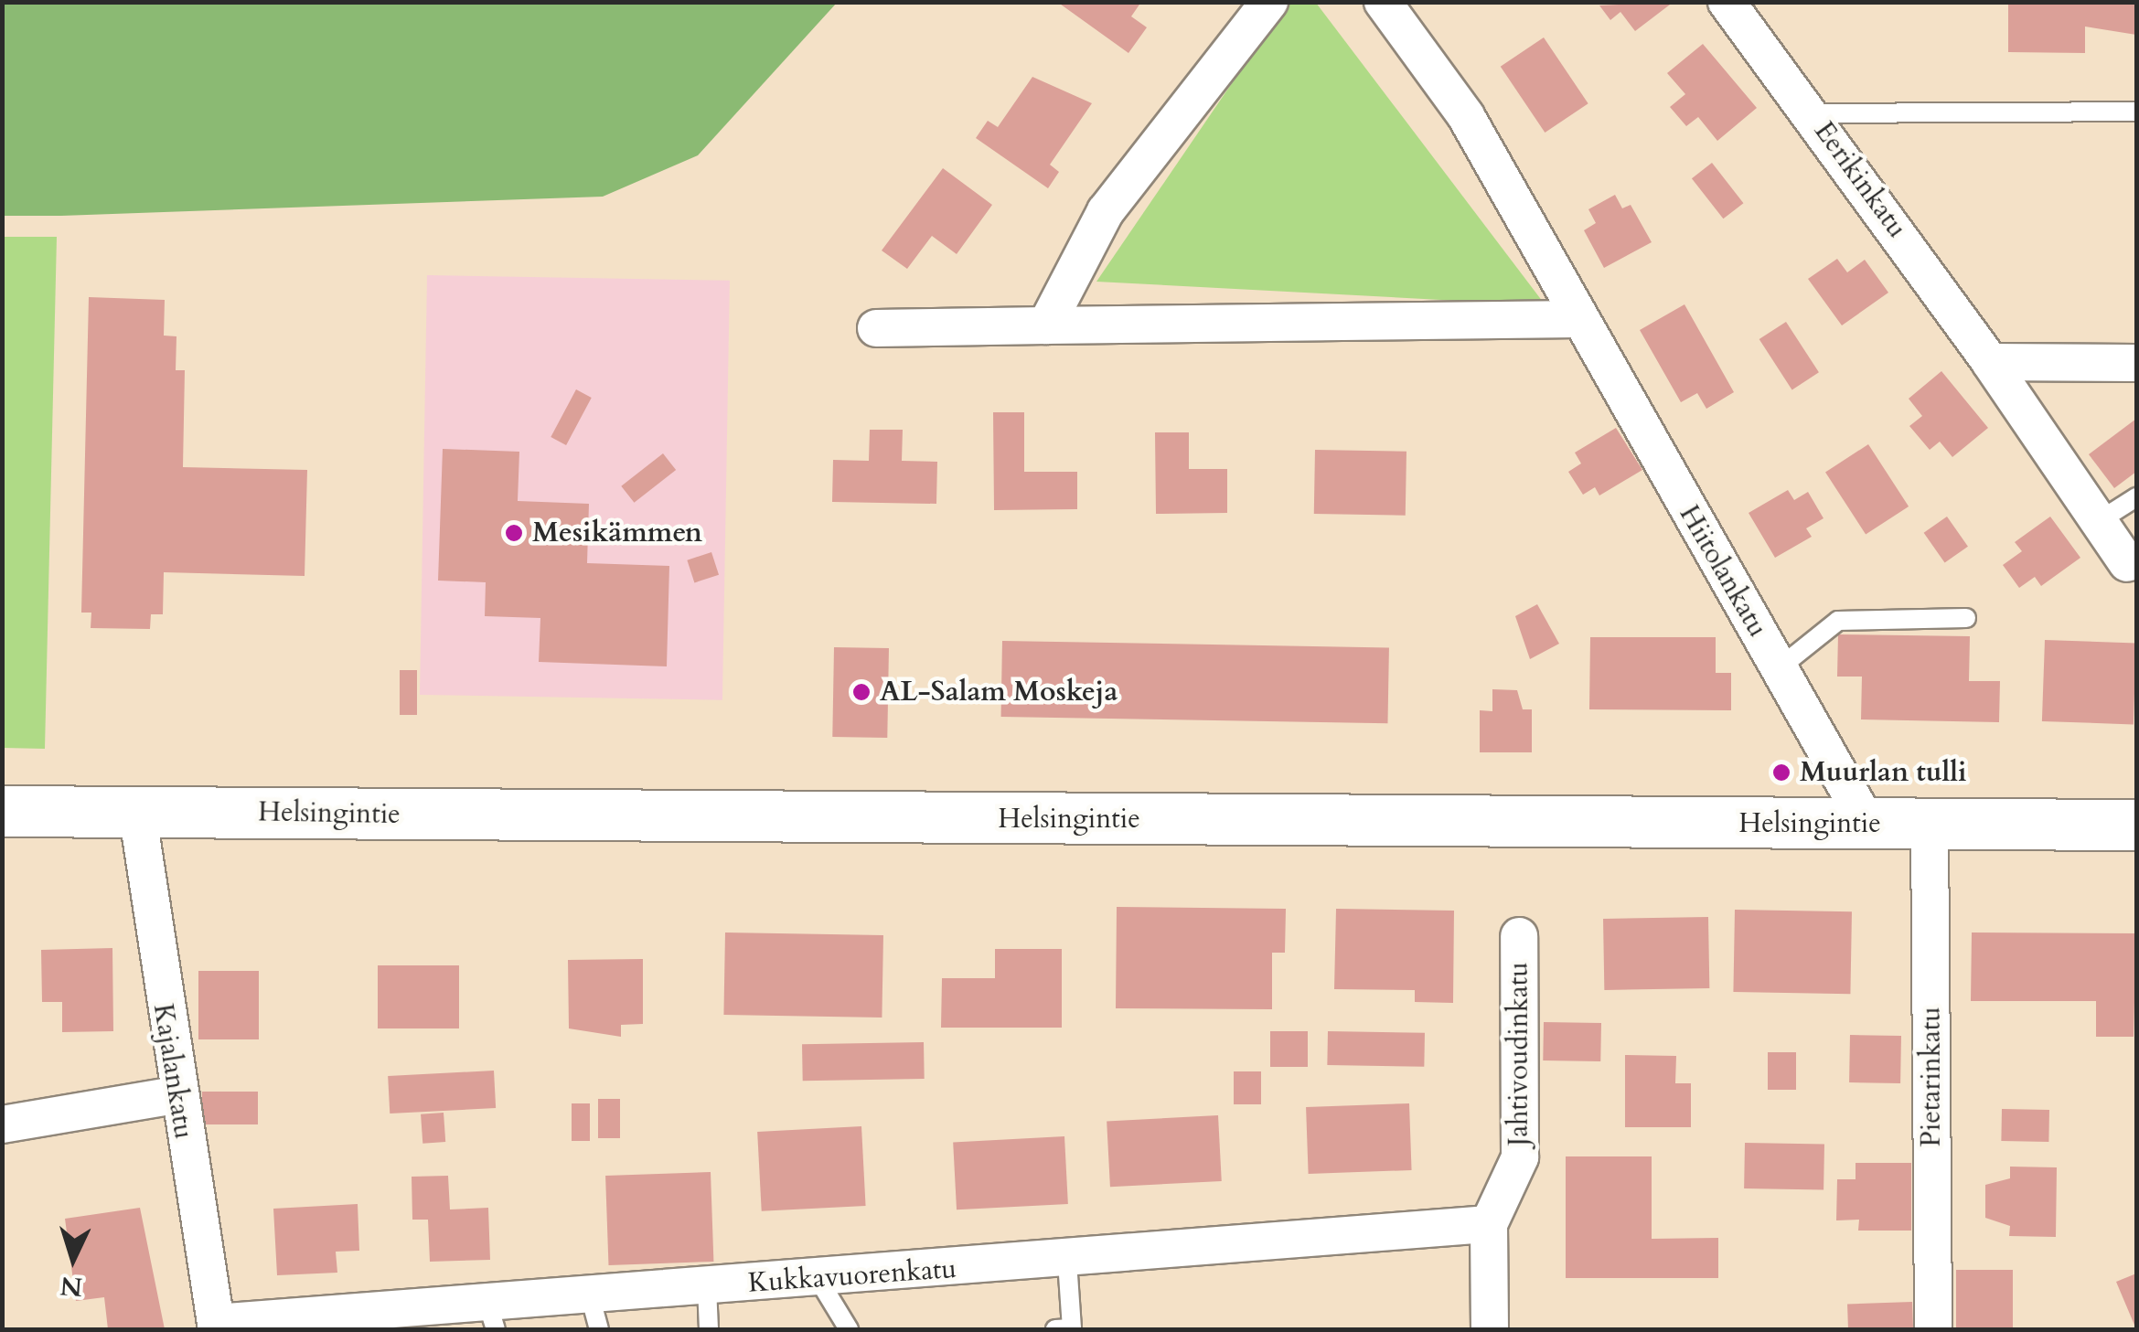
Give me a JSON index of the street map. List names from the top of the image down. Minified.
{"streets":{"main road":["Helsingintie"],"street":["Eerikinkatu","Hiitolankatu","Jahtivoudinkatu","Kajalankatu","Pietarinkatu","Kukkavuorenkatu"]},"crossings":[["Hiitolankatu","Helsingintie"],["Helsingintie","Kajalankatu"],["Helsingintie","Pietarinkatu"],["Jahtivoudinkatu","Kukkavuorenkatu"],["Kajalankatu","Kukkavuorenkatu"]],"places":["Mesikämmen","AL-Salam Moskeja","Muurlan tulli"],"north":"bottom"}
